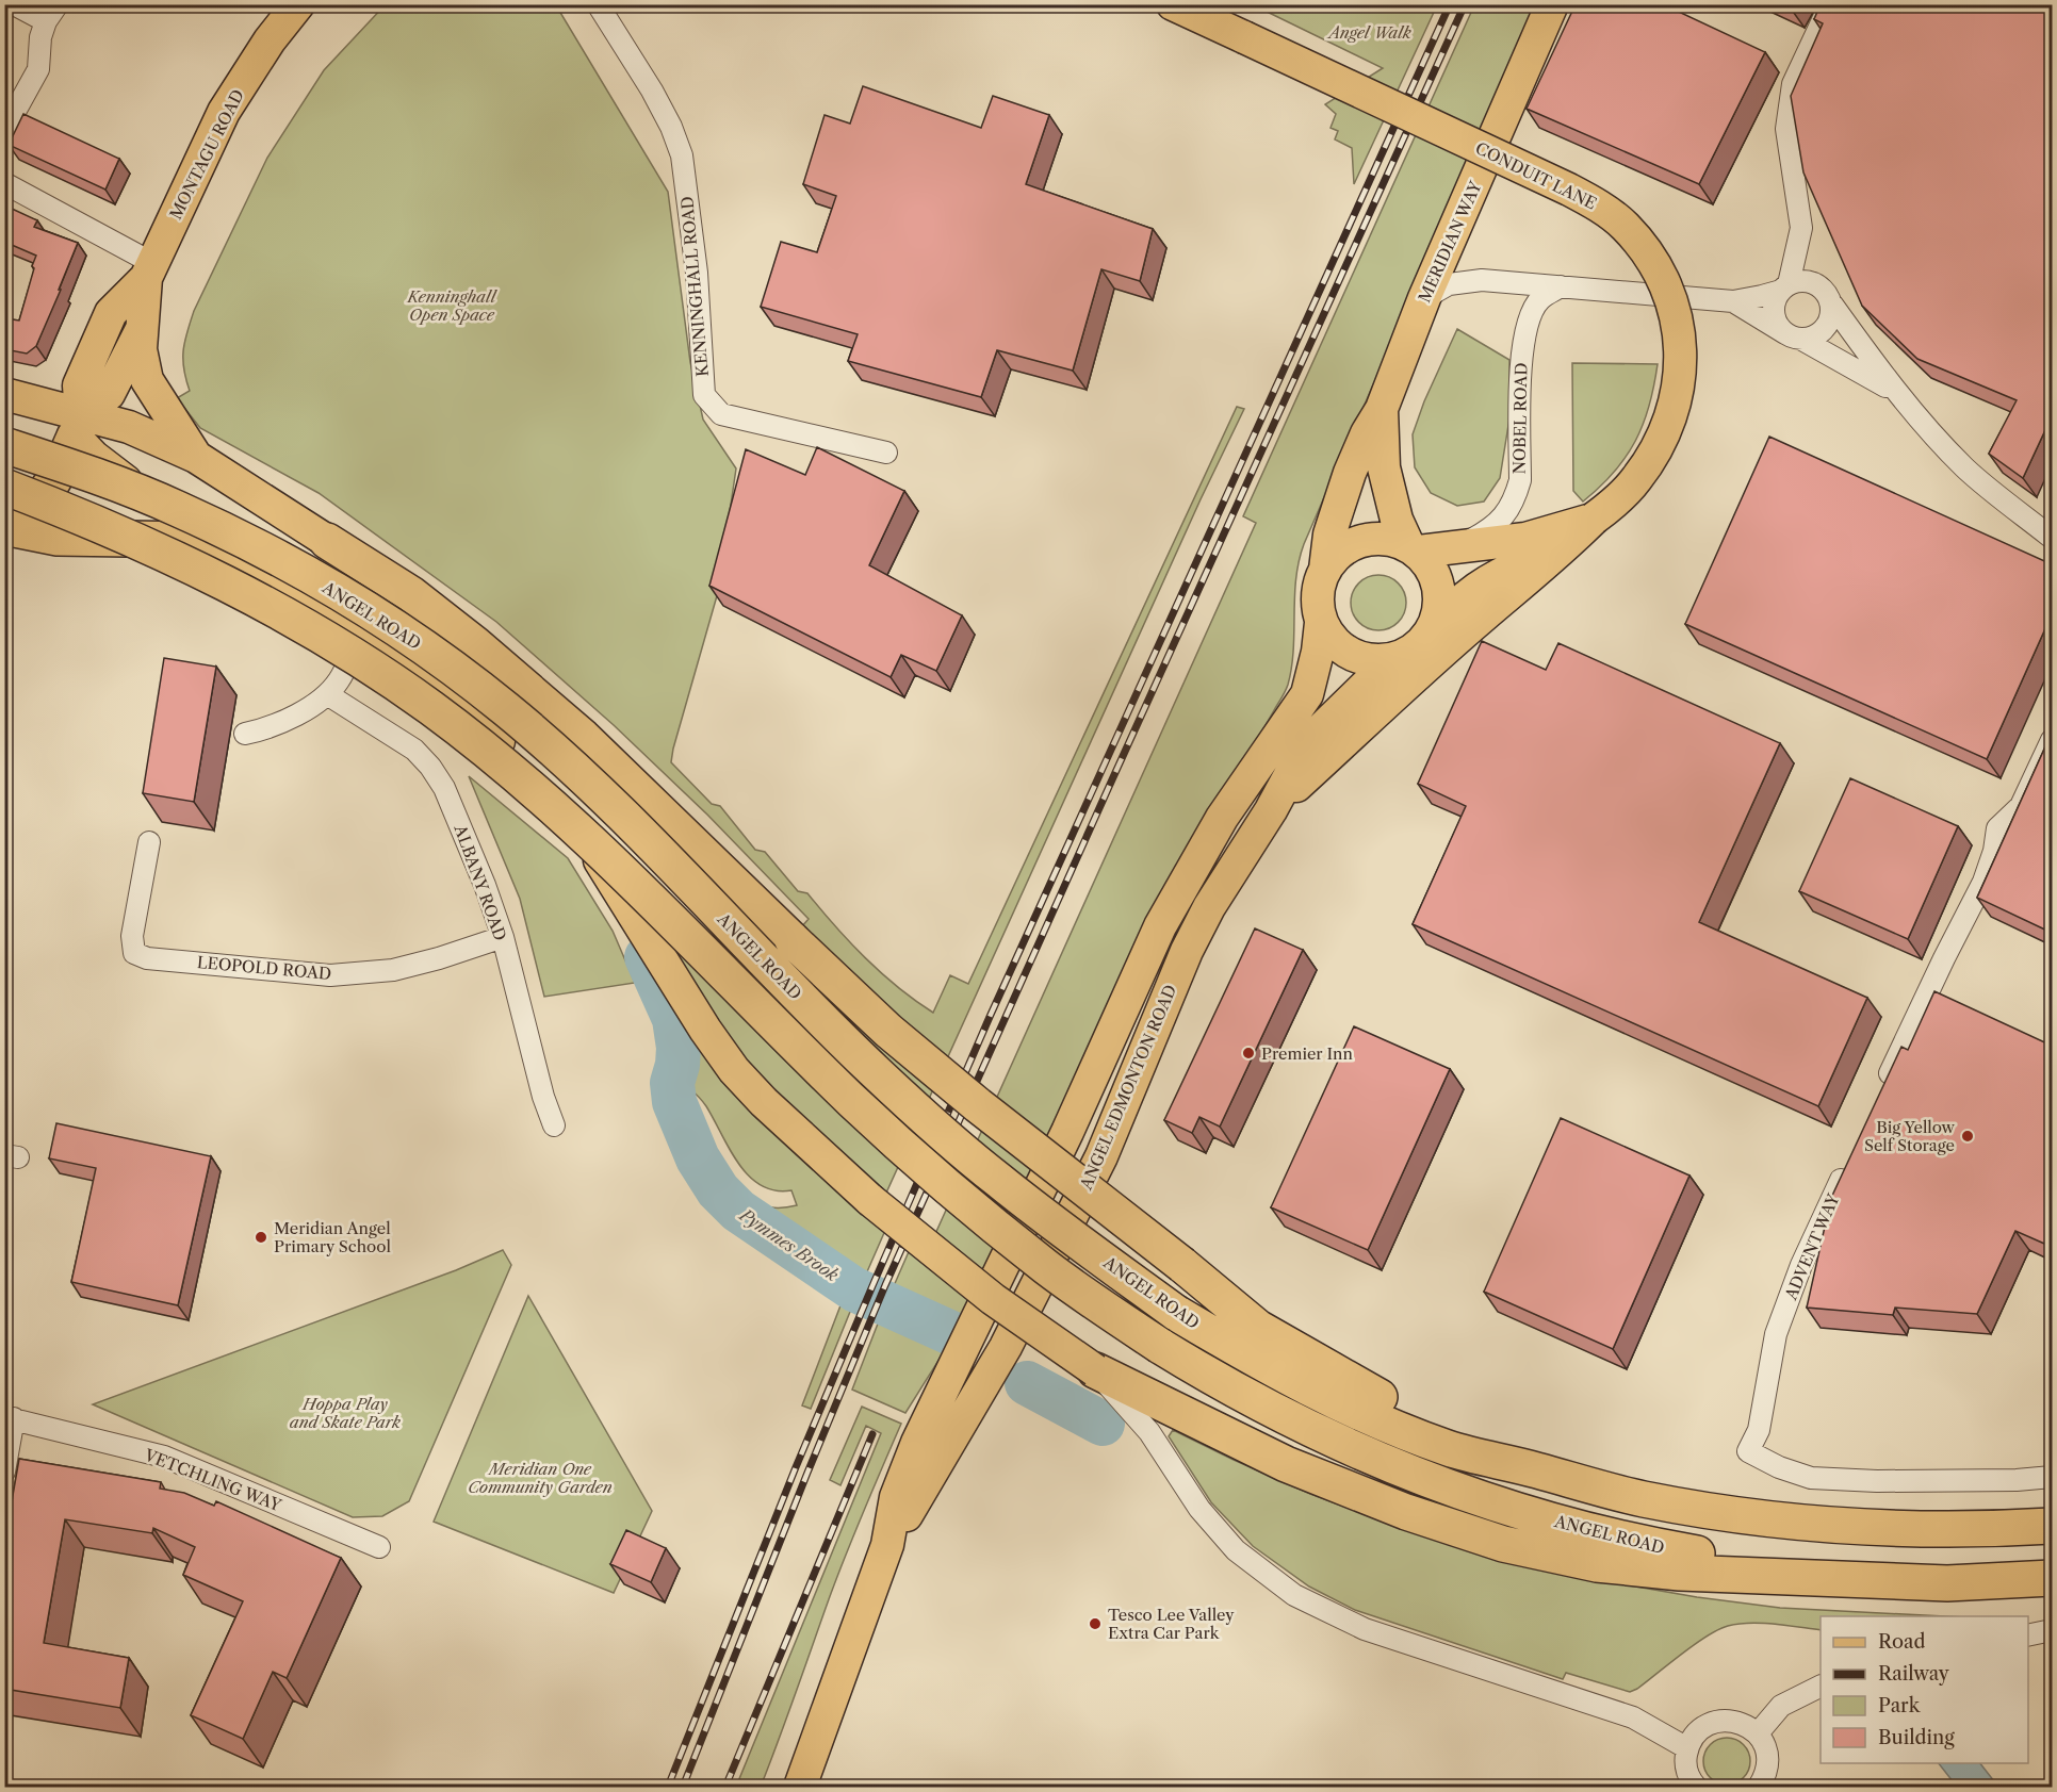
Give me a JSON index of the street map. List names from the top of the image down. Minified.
{"streets":{"highway":["ANGEL ROAD"],"main road":["MONTAGU ROAD","CONDUIT LANE","MERIDIAN WAY","ANGEL EDMONTON ROAD"],"street":["KENNINGHALL ROAD","NOBEL ROAD","ALBANY ROAD","LEOPOLD ROAD","ADVENT WAY","VETCHLING WAY"]},"crossings":[["MONTAGU ROAD","ANGEL ROAD"],["CONDUIT LANE","MERIDIAN WAY"],["CONDUIT LANE","NOBEL ROAD"],["CONDUIT LANE","ANGEL EDMONTON ROAD"],["MERIDIAN WAY","NOBEL ROAD"],["MERIDIAN WAY","ANGEL EDMONTON ROAD"],["NOBEL ROAD","ANGEL EDMONTON ROAD"],["ALBANY ROAD","LEOPOLD ROAD"]],"water":["Pymmes Brook"],"parks":["Angel Walk","Kenninghall Open Space","Hoppa Play and Skate Park","Meridian One Community Garden"],"places":["Premier Inn","Big Yellow Self Storage","Meridian Angel Primary School","Tesco Lee Valley Extra Car Park"],"legend":["Road","Railway","Park","Building"]}
